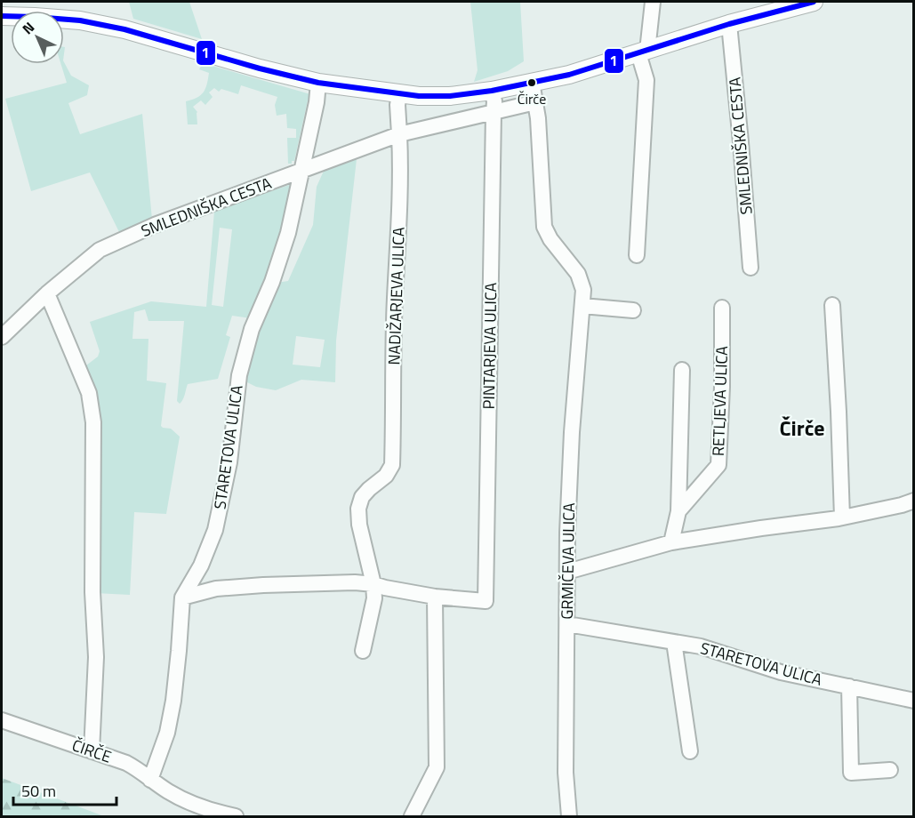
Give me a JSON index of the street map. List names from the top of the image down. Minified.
{"streets":{"street":["SMLEDNIŠKA CESTA","NADIŽARJEVA ULICA","PINTARJEVA ULICA","RETLJEVA ULICA","STARETOVA ULICA","GRMIČEVA ULICA","ČIRČE"]},"crossings":[["SMLEDNIŠKA CESTA","NADIŽARJEVA ULICA"],["SMLEDNIŠKA CESTA","STARETOVA ULICA"],["STARETOVA ULICA","GRMIČEVA ULICA"]],"districts":["Čirče"],"places":["Čirče"],"lines":["transit line 1"],"scale_bar":"50 m","north":"top left"}
